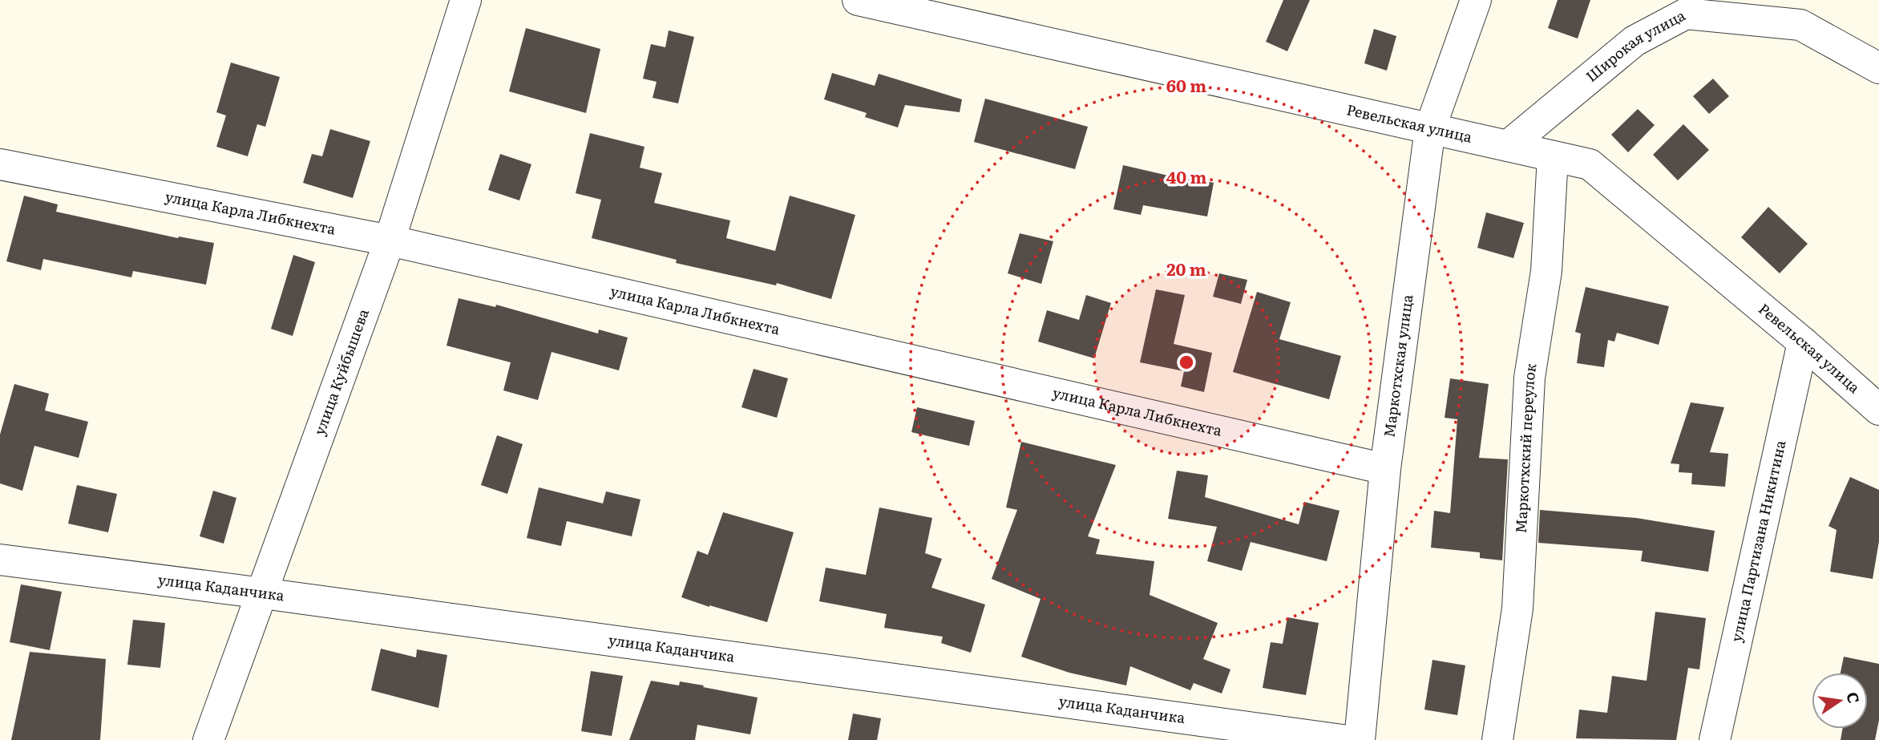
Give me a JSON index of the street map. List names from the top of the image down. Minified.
{"streets":{"street":["Широкая улица","Ревельская улица","улица Карла Либкнехта","Маркотхская улица","улица Куйбышева","Маркотхский переулок","улица Партизана Никитина","улица Каданчика"]},"crossings":[["Широкая улица","Ревельская улица"],["Ревельская улица","Маркотхская улица"],["Ревельская улица","Маркотхский переулок"],["Ревельская улица","улица Партизана Никитина"],["улица Карла Либкнехта","Маркотхская улица"],["улица Карла Либкнехта","улица Куйбышева"],["улица Куйбышева","улица Каданчика"]],"north":"right","rings":["60 m","40 m","20 m"]}
